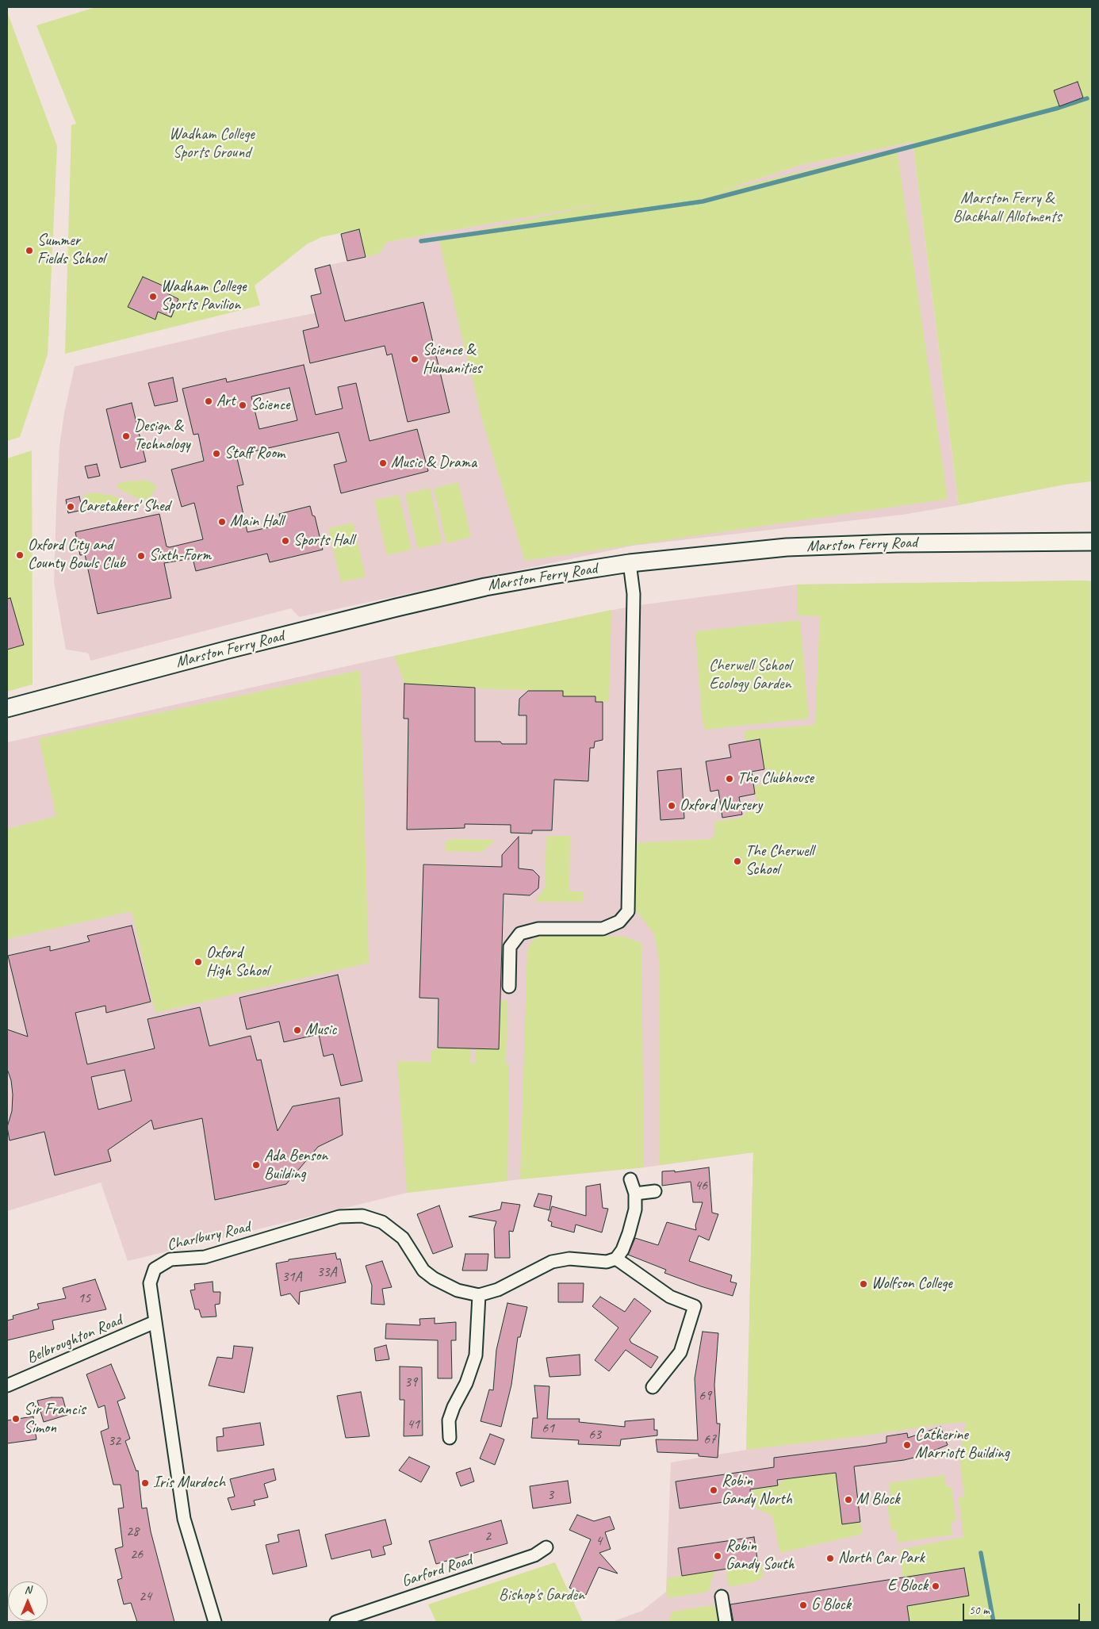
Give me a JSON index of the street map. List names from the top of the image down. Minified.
{"streets":{"main road":["Marston Ferry Road"],"street":["Charlbury Road","Belbroughton Road","Garford Road"]},"crossings":[["Charlbury Road","Belbroughton Road"]],"parks":["Wadham College Sports Ground","Marston Ferry & Blackhall Allotments","Cherwell School Ecology Garden","Bishop's Garden"],"places":["Summer Fields School","Wadham College Sports Pavilion","Science & Humanities","Art","Science","Design & Technology","Staff Room","Music & Drama","Caretakers' Shed","Main Hall","Sports Hall","Oxford City and County Bowls Club","Sixth-Form","The Clubhouse","Oxford Nursery","The Cherwell School","Oxford High School","Music","Ada Benson Building","Wolfson College","Sir Francis Simon","Catherine Marriott Building","Iris Murdoch","Robin Gandy North","M Block","Robin Gandy South","North Car Park","E Block","G Block"],"house_numbers":["46","33A","31A","15","39","69","41","61","63","67","32","3","28","2","4","26","24"],"scale_bar":"50 m","north":"top"}
